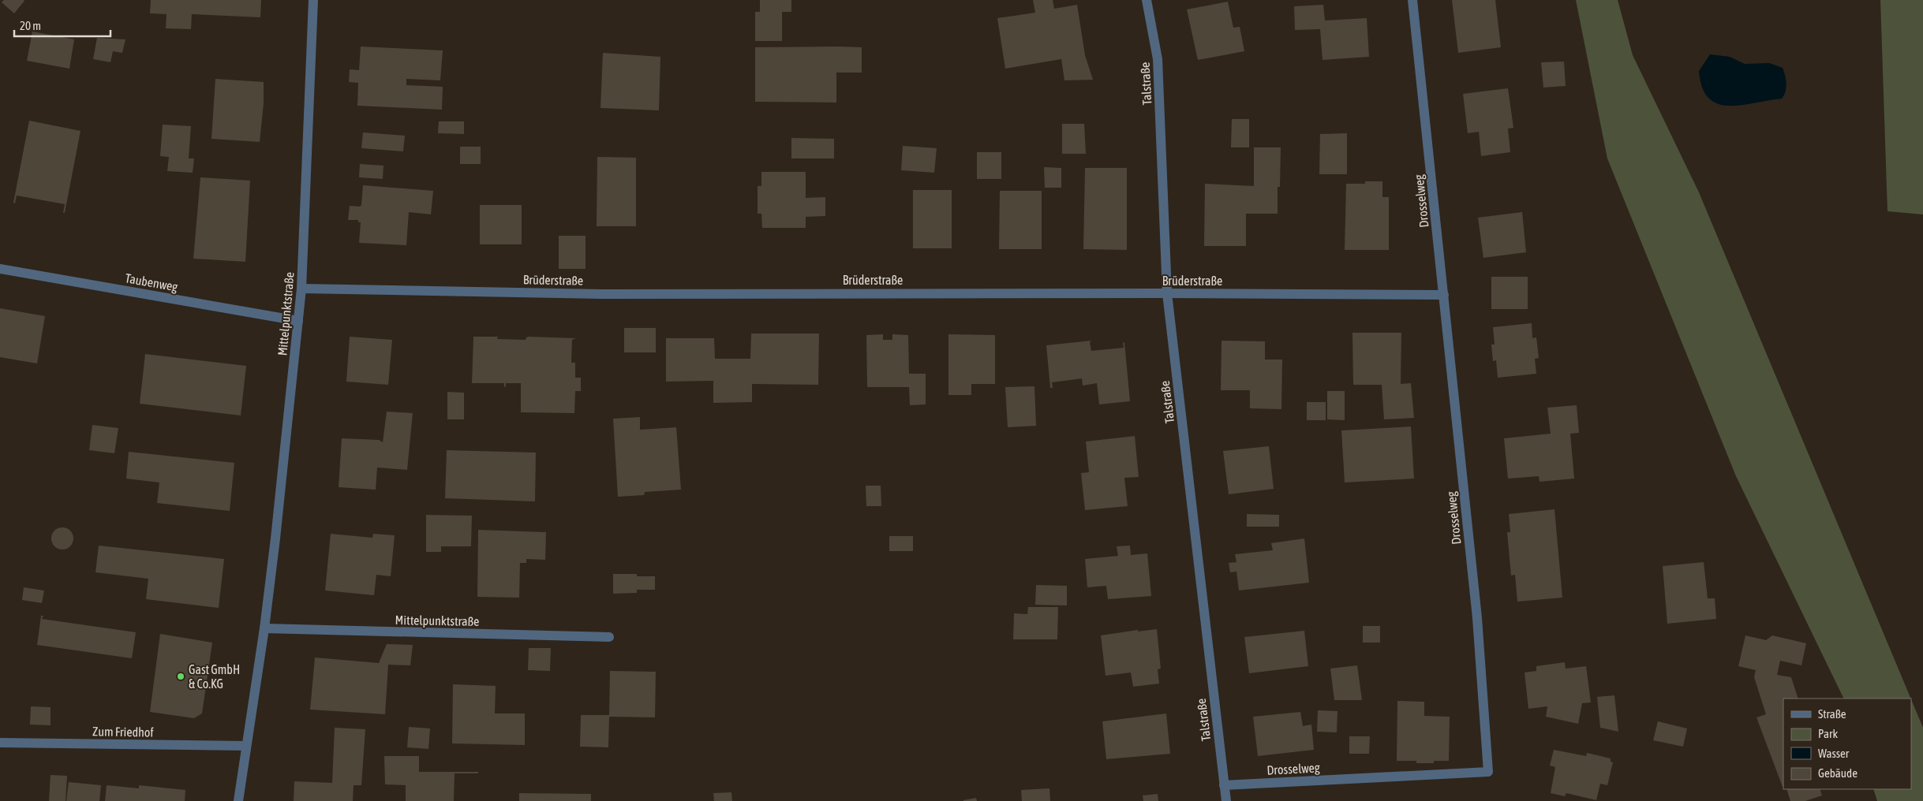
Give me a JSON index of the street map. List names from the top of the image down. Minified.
{"streets":{"street":["Talstraße","Drosselweg","Brüderstraße","Taubenweg","Mittelpunktstraße","Zum Friedhof"]},"crossings":[["Talstraße","Drosselweg"],["Talstraße","Brüderstraße"],["Drosselweg","Brüderstraße"],["Brüderstraße","Mittelpunktstraße"],["Taubenweg","Mittelpunktstraße"],["Mittelpunktstraße","Zum Friedhof"]],"places":["Gast GmbH & Co.KG"],"legend":["Straße","Park","Wasser","Gebäude"],"scale_bar":"20 m"}
